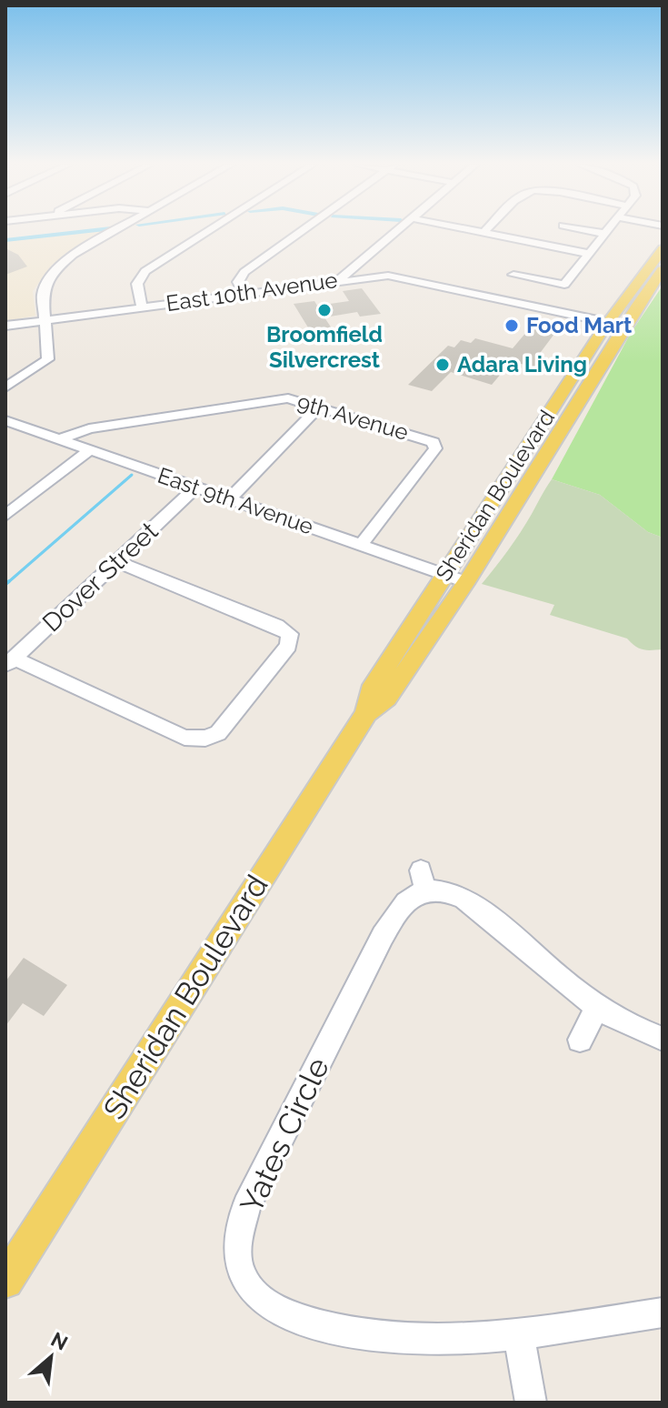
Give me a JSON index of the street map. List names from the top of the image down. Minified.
{"streets":{"main road":["Sheridan Boulevard"],"street":["East 10th Avenue","9th Avenue","East 9th Avenue","Dover Street","Yates Circle"]},"crossings":[["East 10th Avenue","Sheridan Boulevard"],["9th Avenue","East 9th Avenue"],["Sheridan Boulevard","East 9th Avenue"],["East 9th Avenue","Dover Street"]],"places":["Broomfield Silvercrest","Food Mart","Adara Living"],"north":"top right"}
